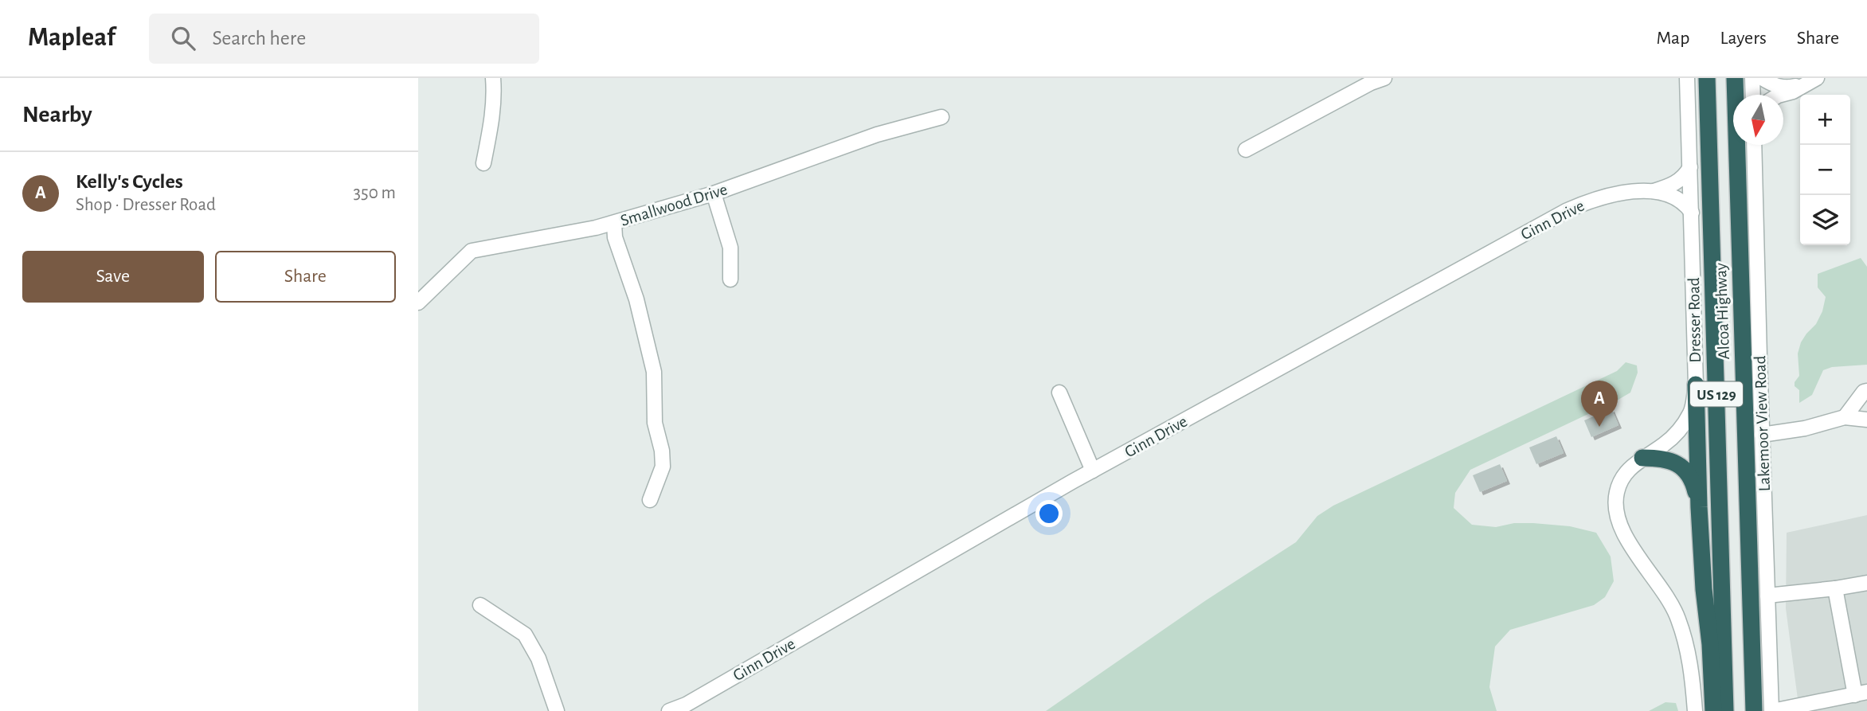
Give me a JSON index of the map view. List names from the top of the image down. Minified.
{"streets":{"highway":["Alcoa Highway","US 129"],"street":["Smallwood Drive","Ginn Drive","Dresser Road","Lakemoor View Road"]},"crossings":[["Ginn Drive","Dresser Road"]],"north":"bottom","page":{"header":"Mapleaf","search":"Search here","nav":["Map","Layers","Share"],"heading":"Nearby","map_buttons":["+","−"],"list":[{"mark":"A","name":"Kelly's Cycles","note":"Shop · Dresser Road","value":"350 m"}],"buttons":["Save","Share"],"pins":"A"}}
